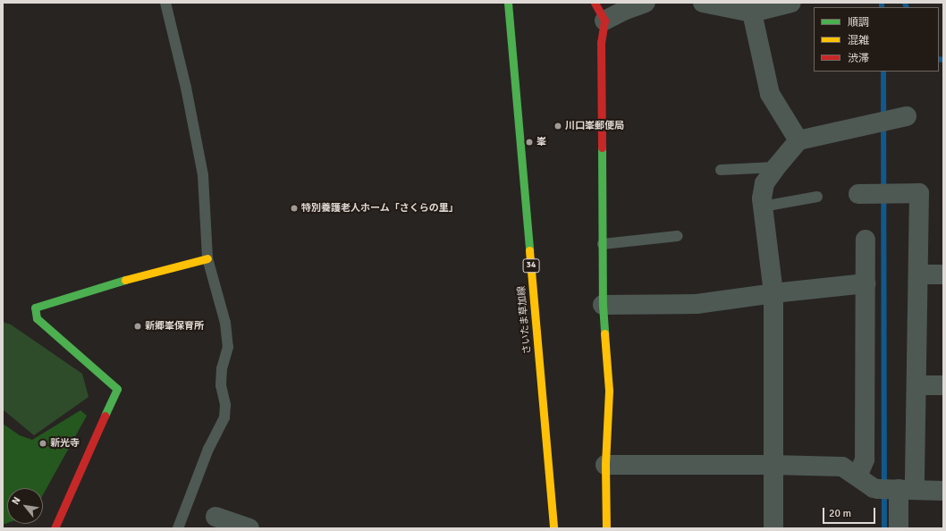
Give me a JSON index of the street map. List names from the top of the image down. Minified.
{"streets":{"street":["34","さいたま草加線"]},"places":["川口峯郵便局","峯","特別養護老人ホーム「さくらの里」","新郷峯保育所","新光寺"],"legend":["順調","混雑","渋滞"],"scale_bar":"20 m","north":"top left"}
